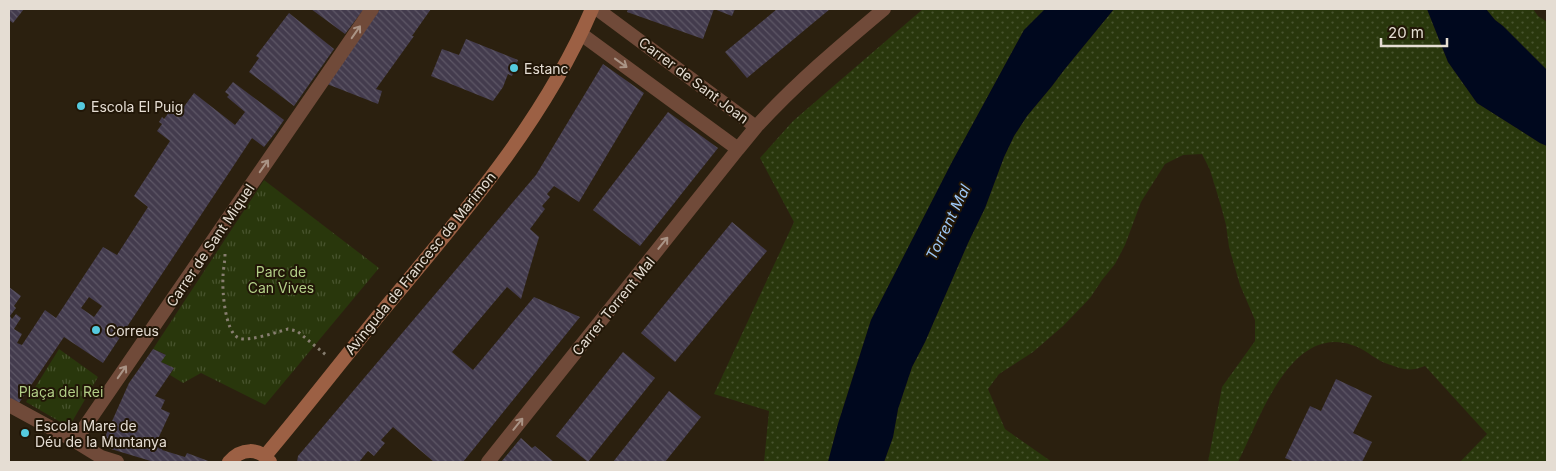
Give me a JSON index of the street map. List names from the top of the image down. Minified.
{"streets":{"main road":["Avinguda de Francesc de Marimon"],"street":["Carrer de Sant Joan","Carrer de Sant Miquel","Carrer Torrent Mal"]},"crossings":[["Carrer de Sant Joan","Avinguda de Francesc de Marimon"],["Carrer de Sant Joan","Carrer Torrent Mal"]],"one_way":["Carrer de Sant Miquel","Carrer Torrent Mal"],"water":["Torrent Mal"],"parks":["Parc de Can Vives","Plaça del Rei"],"places":["Estanc","Escola El Puig","Correus","Escola Mare de Déu de la Muntanya"],"scale_bar":"20 m"}
